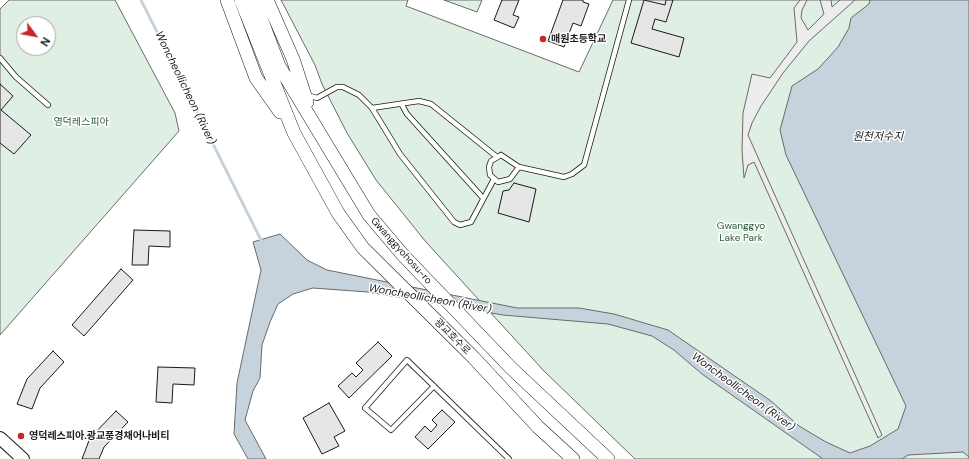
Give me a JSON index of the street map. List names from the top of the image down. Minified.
{"streets":{"main road":["Gwanggyohosu-ro","광교호수로"]},"water":["Woncheollicheon (River)","원천저수지"],"parks":["영덕레스피아","Gwanggyo Lake Park"],"places":["매원초등학교","영덕레스피아.광교풍경채어나비티"],"north":"bottom right"}
